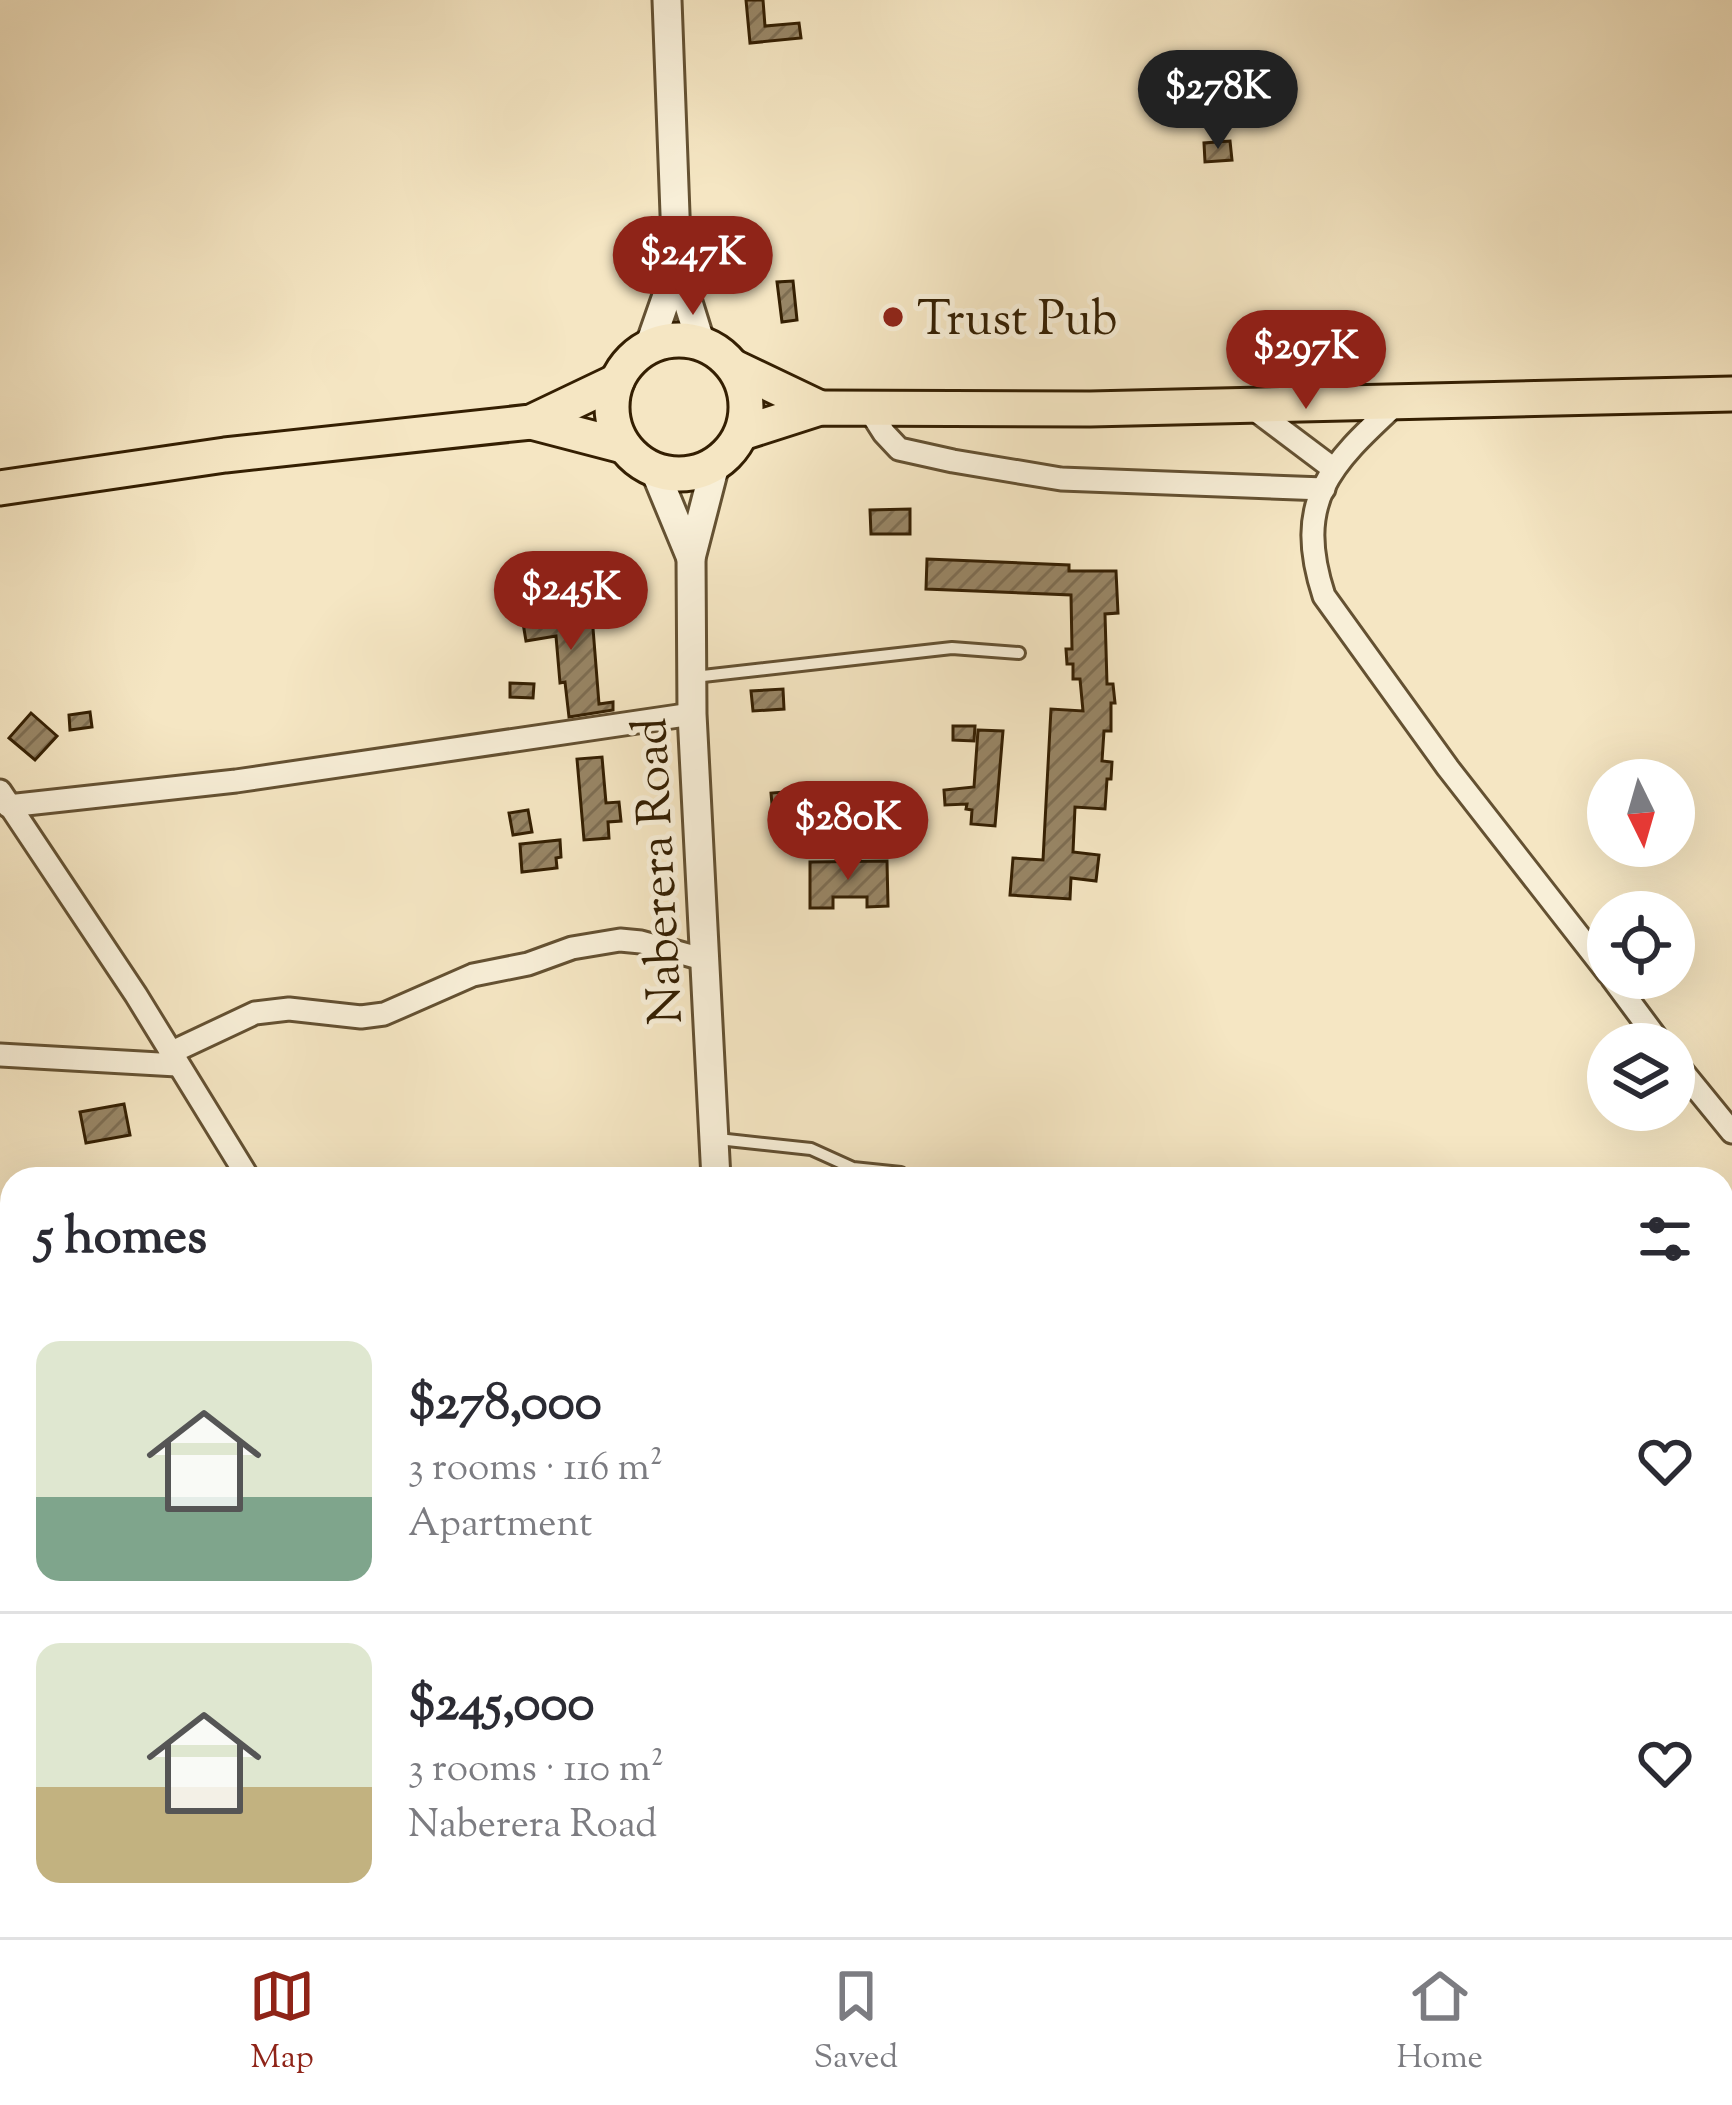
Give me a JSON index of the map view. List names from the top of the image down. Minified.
{"streets":{"street":["Naberera Road"]},"places":["Trust Pub"],"north":"bottom","page":{"price":["$278K","$247K","$297K","$245K","$280K"],"heading":"5 homes","list":[{"name":"$278,000","note":"3 rooms · 116 m² · Apartment"},{"name":"$245,000","note":"3 rooms · 110 m² · Naberera Road"}],"tabs":["Map","Saved","Home"]}}
